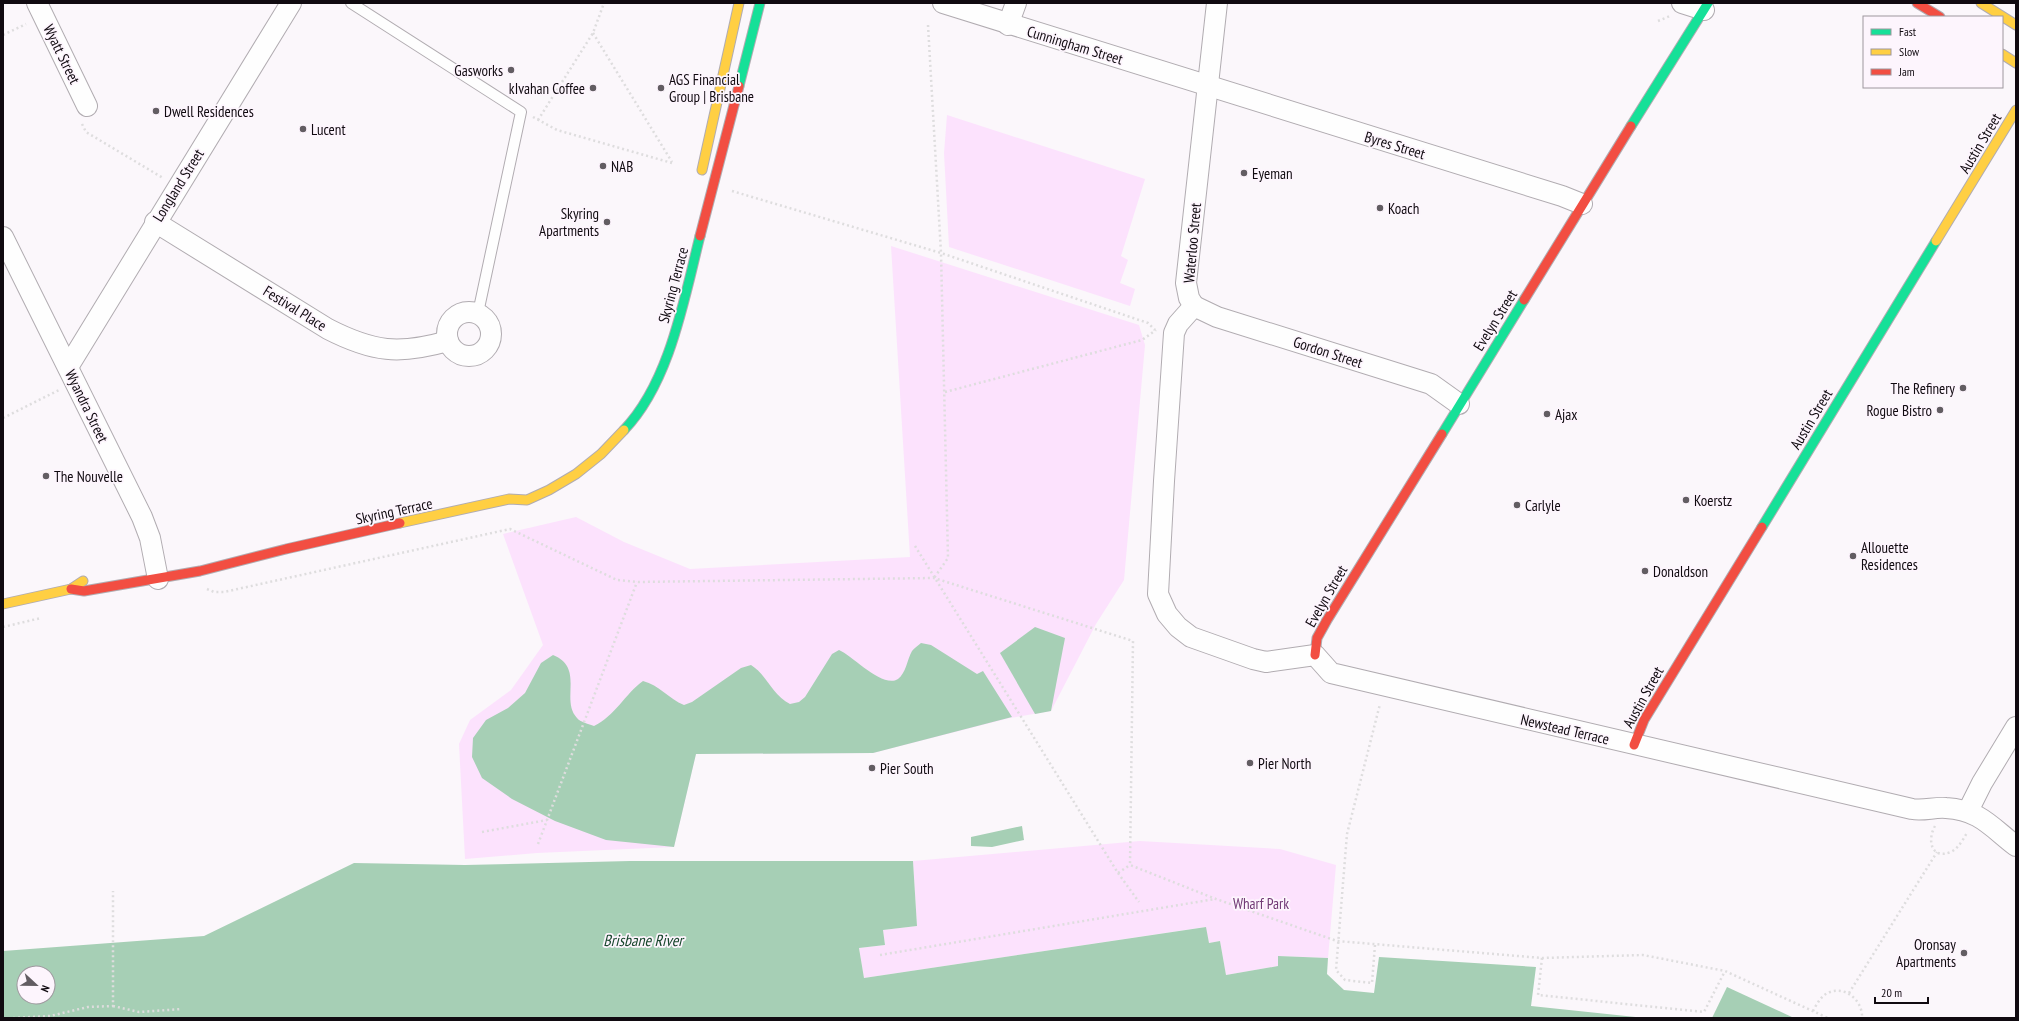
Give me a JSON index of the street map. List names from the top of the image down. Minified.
{"streets":{"street":["Cunningham Street","Wyatt Street","Austin Street","Byres Street","Longland Street","Waterloo Street","Skyring Terrace","Festival Place","Evelyn Street","Gordon Street","Wyandra Street","Newstead Terrace"]},"crossings":[["Cunningham Street","Byres Street"],["Cunningham Street","Waterloo Street"],["Austin Street","Newstead Terrace"],["Byres Street","Waterloo Street"],["Byres Street","Evelyn Street"],["Longland Street","Festival Place"],["Longland Street","Wyandra Street"],["Waterloo Street","Gordon Street"],["Skyring Terrace","Wyandra Street"],["Evelyn Street","Gordon Street"],["Evelyn Street","Newstead Terrace"]],"water":["Brisbane River"],"parks":["Wharf Park"],"places":["Gasworks","kIvahan Coffee","AGS Financial Group | Brisbane","Dwell Residences","Lucent","NAB","Eyeman","Koach","Skyring Apartments","The Refinery","Rogue Bistro","Ajax","The Nouvelle","Koerstz","Carlyle","Allouette Residences","Donaldson","Pier North","Pier South","Oronsay Apartments"],"legend":["Fast","Slow","Jam"],"scale_bar":"20 m","north":"right"}
